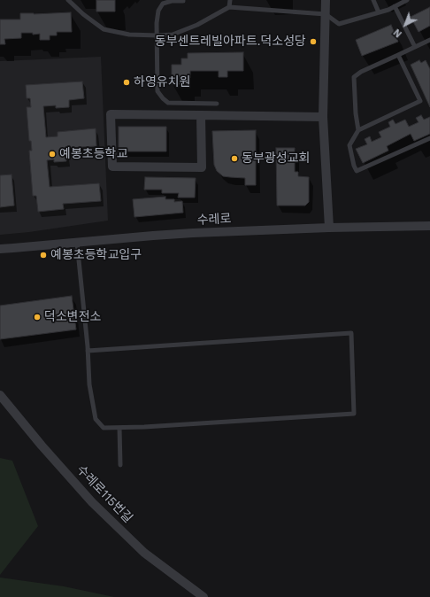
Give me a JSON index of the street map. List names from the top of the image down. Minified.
{"streets":{"street":["수레로","수레로115번길"]},"places":["동부센트레빌아파트.덕소성당","하영유치원","예봉초등학교","동부광성교회","예봉초등학교입구","덕소변전소"],"north":"bottom left"}
